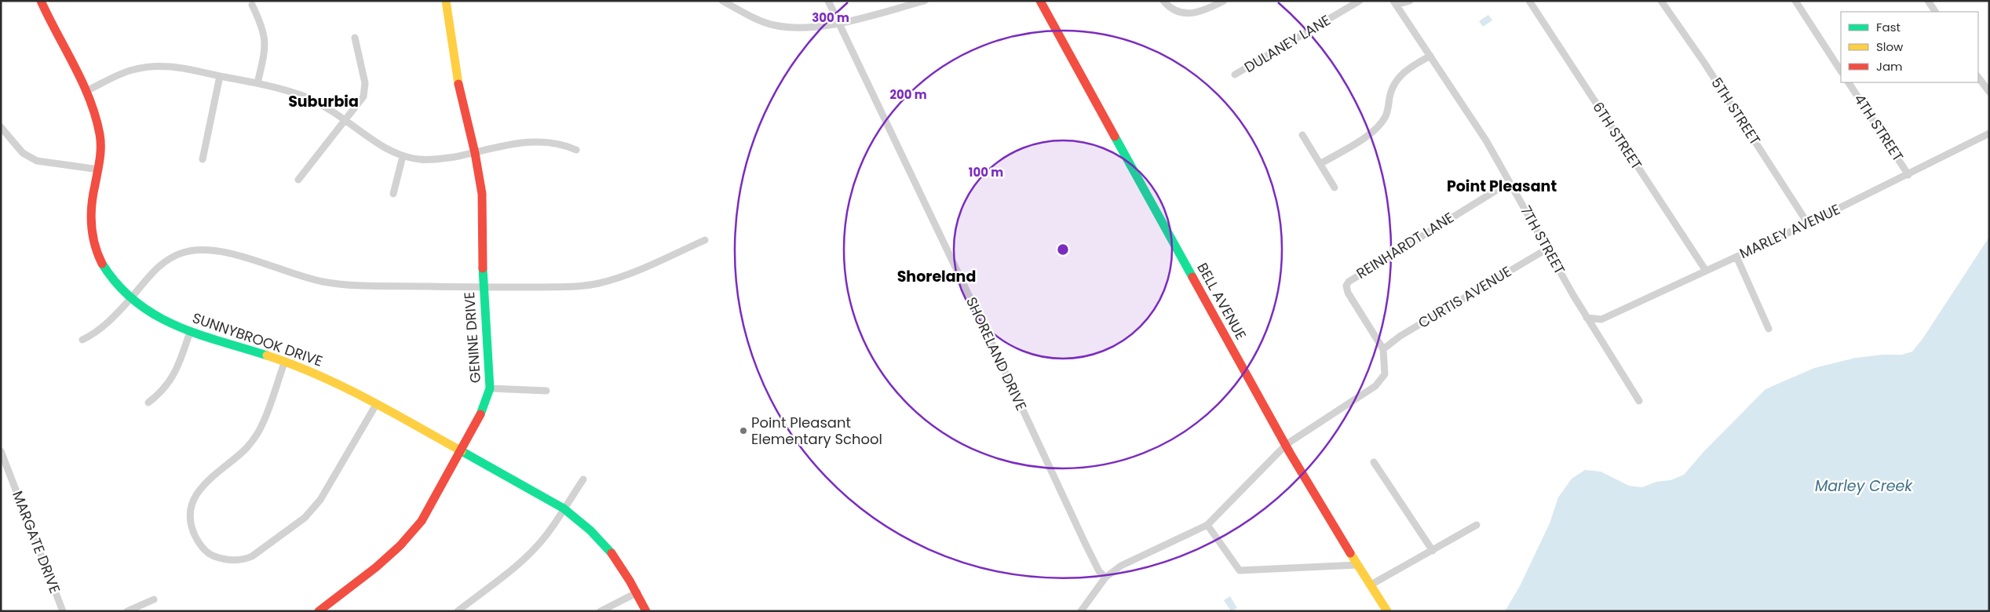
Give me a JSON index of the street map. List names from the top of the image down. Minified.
{"streets":{"street":["DULANEY LANE","5TH STREET","4TH STREET","6TH STREET","MARLEY AVENUE","7TH STREET","REINHARDT LANE","CURTIS AVENUE","BELL AVENUE","GENINE DRIVE","SUNNYBROOK DRIVE","SHORELAND DRIVE","MARGATE DRIVE"]},"crossings":[["5TH STREET","MARLEY AVENUE"],["4TH STREET","MARLEY AVENUE"],["6TH STREET","MARLEY AVENUE"],["MARLEY AVENUE","7TH STREET"],["7TH STREET","REINHARDT LANE"],["7TH STREET","CURTIS AVENUE"],["REINHARDT LANE","CURTIS AVENUE"],["GENINE DRIVE","SUNNYBROOK DRIVE"]],"districts":["Suburbia","Point Pleasant","Shoreland"],"water":["Marley Creek"],"places":["Point Pleasant Elementary School"],"legend":["Fast","Slow","Jam"],"rings":["300 m","200 m","100 m"]}
